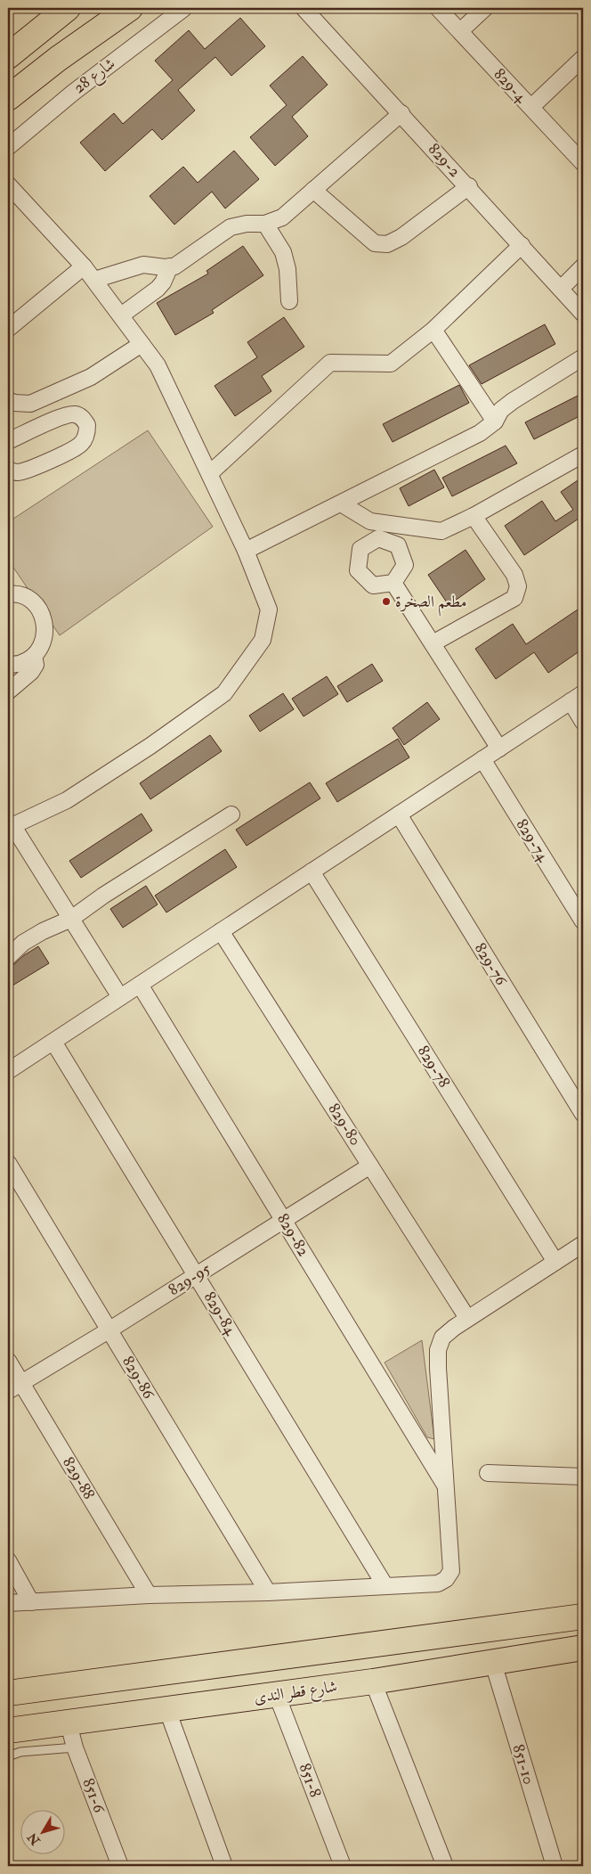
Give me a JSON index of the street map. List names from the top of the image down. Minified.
{"streets":{"main road":["شارع قطر الندى"],"street":["شارع 28","829-4","829-2","829-74","829-76","829-78","829-80","829-82","829-95","829-84","829-86","829-88","851-10","851-8","851-6"]},"crossings":[["829-80","829-95"],["829-82","829-95"],["829-95","829-84"],["829-95","829-86"],["829-95","829-88"],["شارع قطر الندى","851-10"],["شارع قطر الندى","851-8"],["شارع قطر الندى","851-6"]],"places":["مطعم الصخرة"],"north":"bottom left"}
